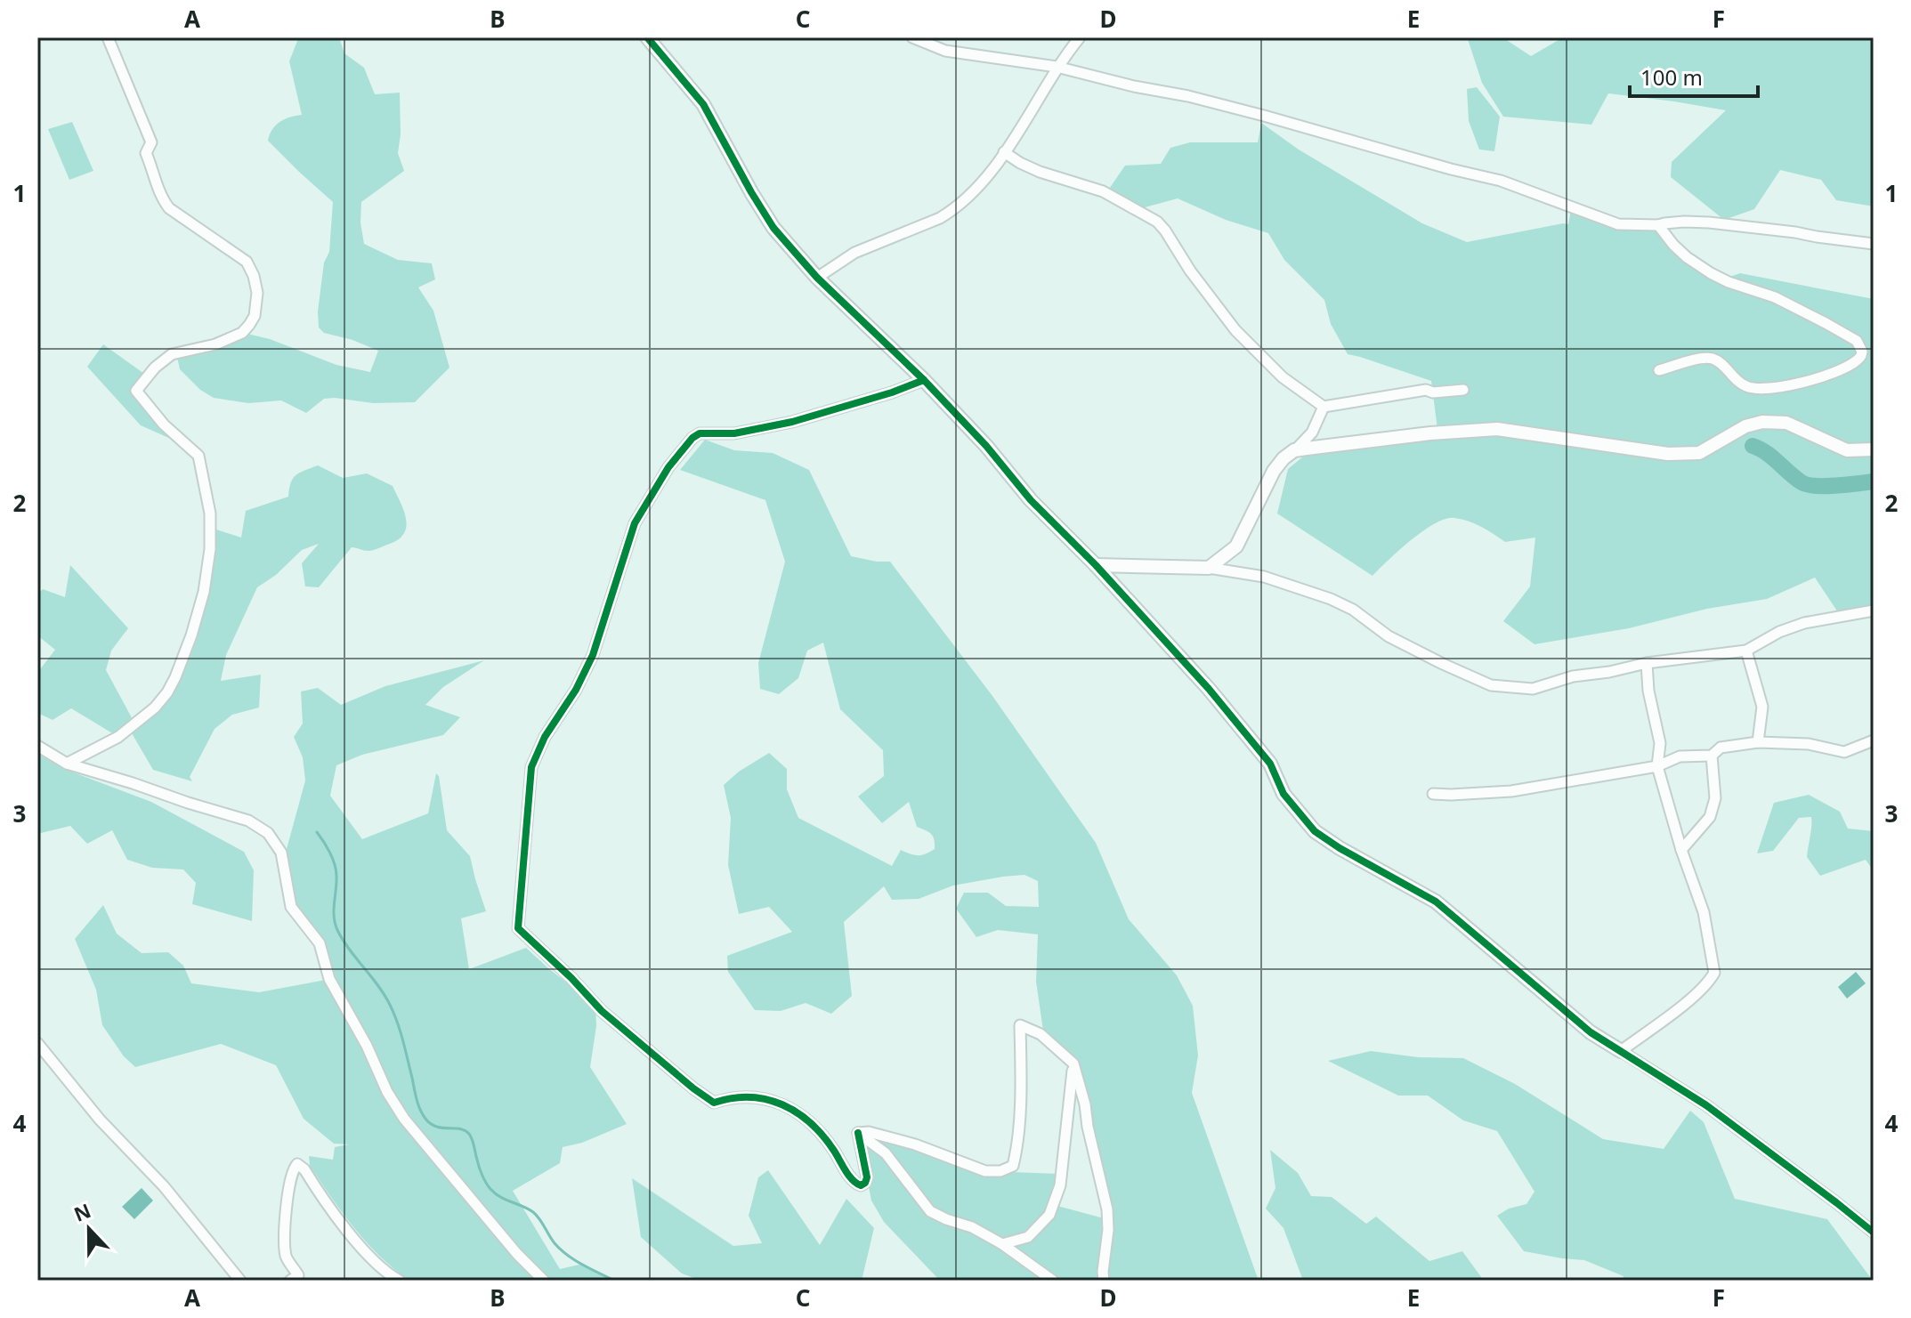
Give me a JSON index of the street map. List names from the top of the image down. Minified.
{"scale_bar":"100 m","north":"top","grid":{"columns":["A","B","C","D","E","F"],"rows":["1","2","3","4"]}}
